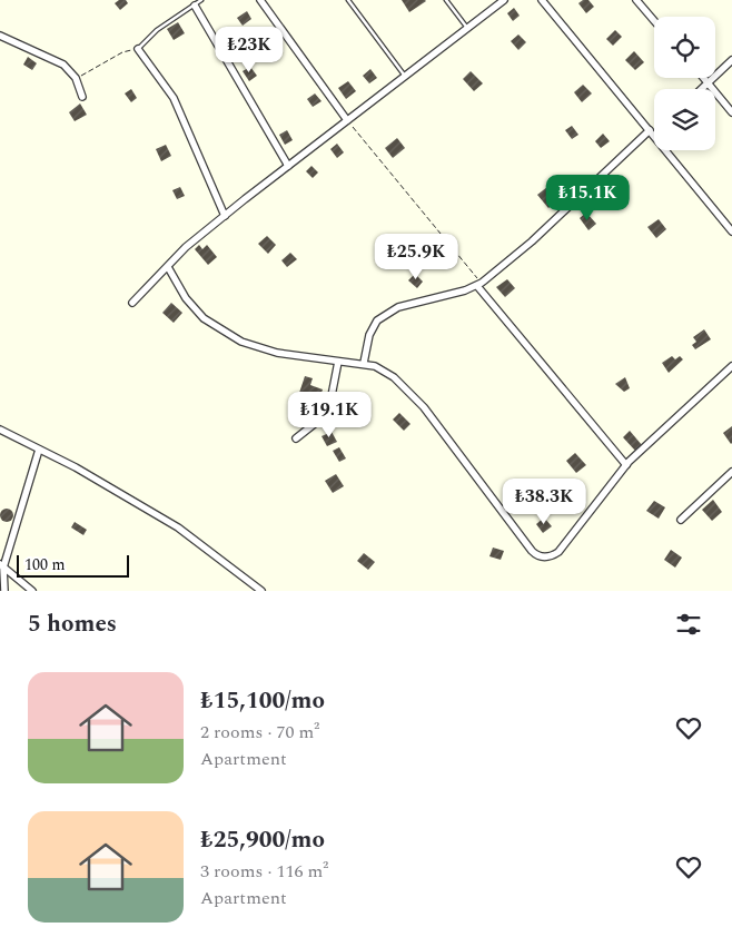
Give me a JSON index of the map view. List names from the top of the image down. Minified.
{"scale_bar":"100 m","page":{"price":["₺23K","₺15.1K","₺25.9K","₺19.1K","₺38.3K"],"scale":"100 m","heading":"5 homes","list":[{"name":"₺15,100/mo","note":"2 rooms · 70 m² · Apartment"},{"name":"₺25,900/mo","note":"3 rooms · 116 m² · Apartment"}]}}
